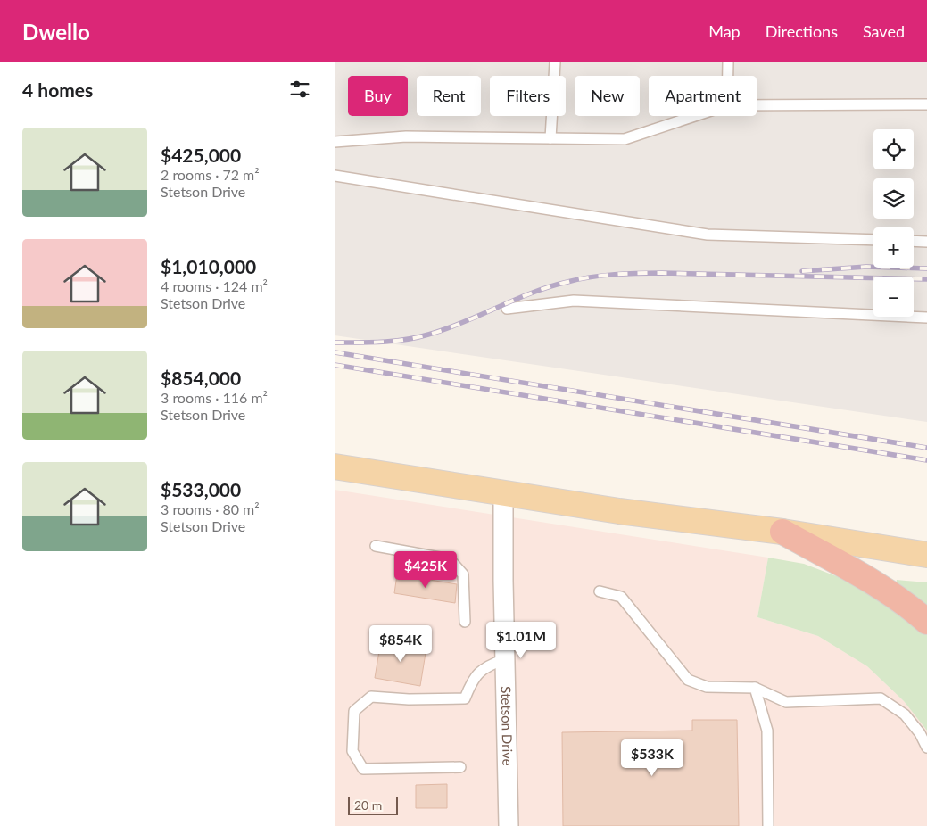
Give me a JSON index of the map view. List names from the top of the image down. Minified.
{"streets":{"street":["Stetson Drive"]},"scale_bar":"20 m","page":{"header":"Dwello","nav":["Map","Directions","Saved"],"heading":"4 homes","chip":["Buy","Rent","Filters","New","Apartment"],"list":[{"name":"$425,000","note":"2 rooms · 72 m² · Stetson Drive"},{"name":"$1,010,000","note":"4 rooms · 124 m² · Stetson Drive"},{"name":"$854,000","note":"3 rooms · 116 m² · Stetson Drive"},{"name":"$533,000","note":"3 rooms · 80 m² · Stetson Drive"}],"map_buttons":["+","−"],"price":["$425K","$1.01M","$854K","$533K"],"scale":"20 m"}}
